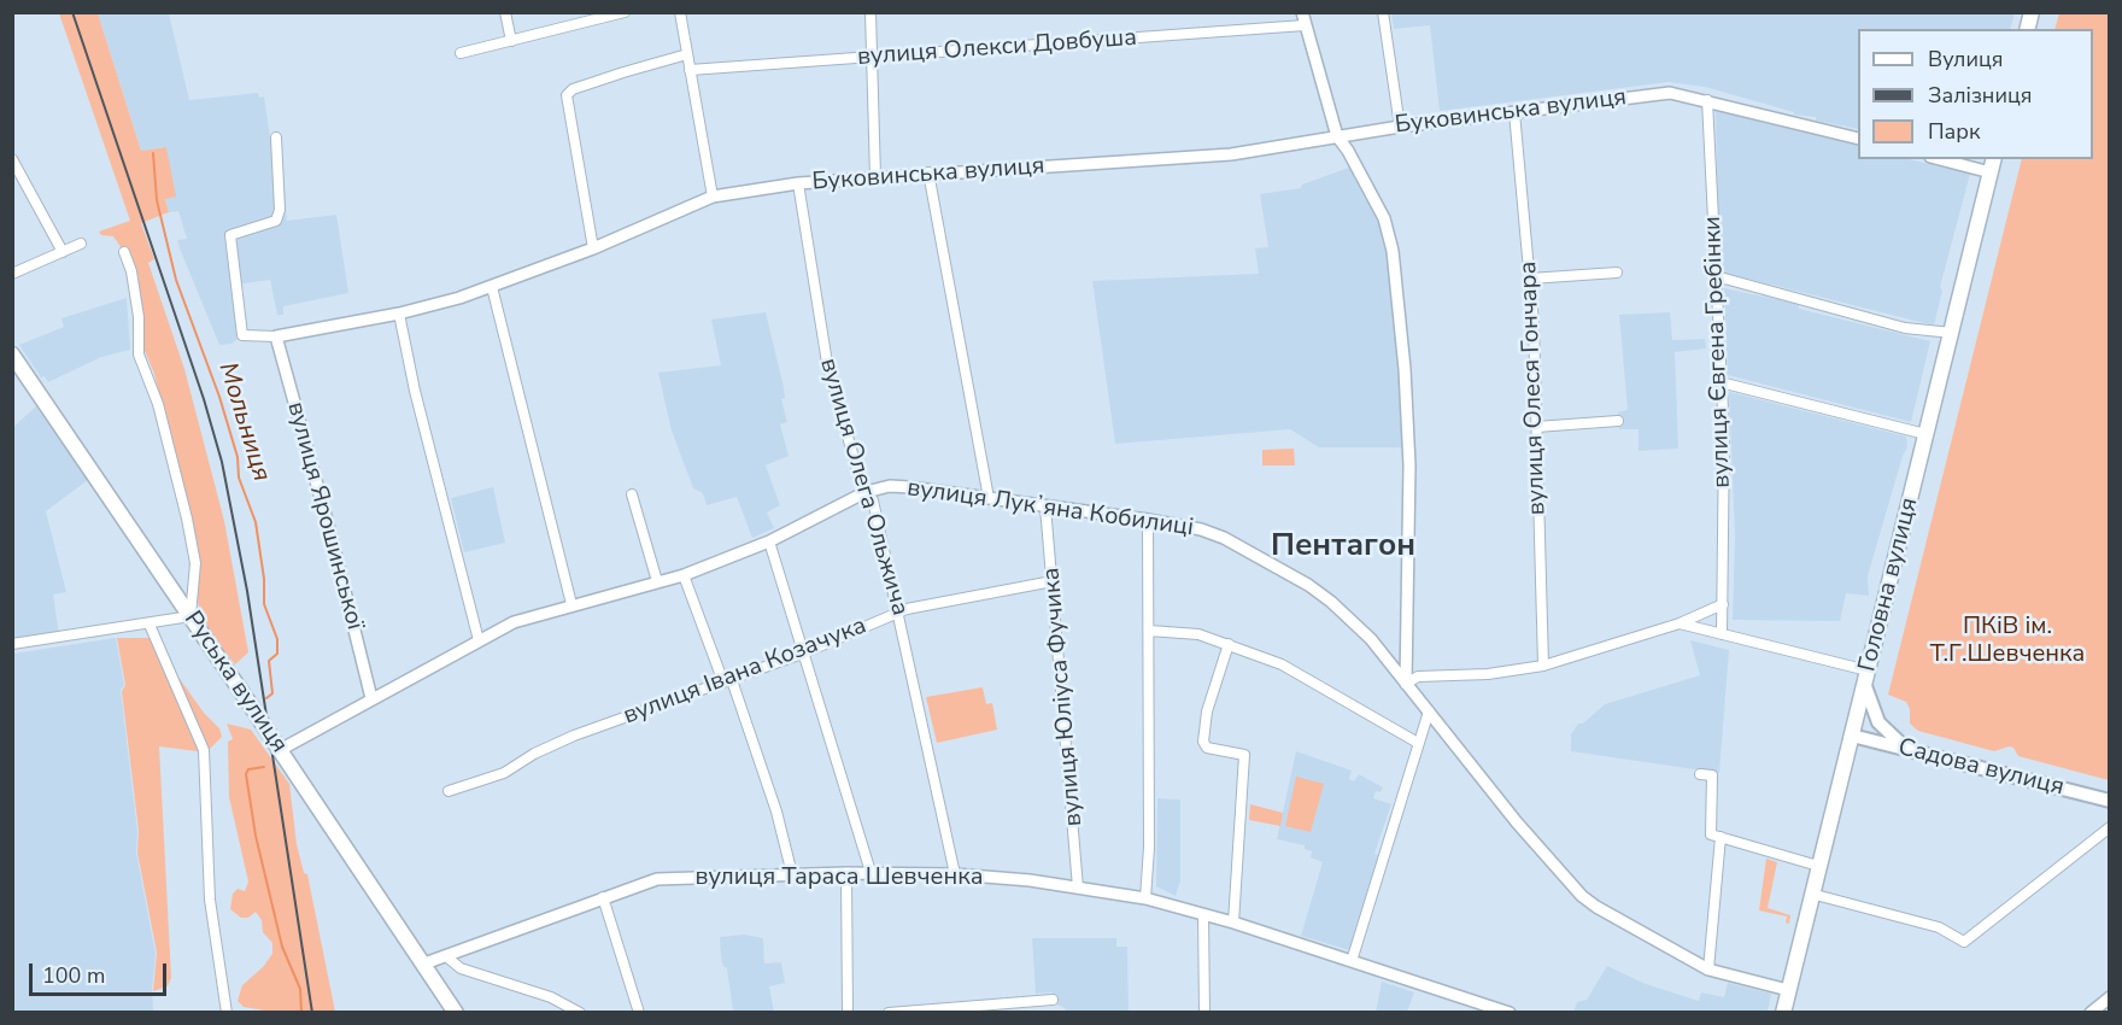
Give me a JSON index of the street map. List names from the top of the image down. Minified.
{"streets":{"main road":["Головна вулиця","Руська вулиця","Садова вулиця"],"street":["вулиця Олекси Довбуша","Буковинська вулиця","вулиця Євгена Гребінки","вулиця Олеся Гончара","вулиця Олега Ольжича","вулиця Лукʼяна Кобилиці","вулиця Ярошинської","вулиця Івана Козачука","вулиця Юліуса Фучика","вулиця Тараса Шевченка"]},"crossings":[["Буковинська вулиця","вулиця Євгена Гребінки"],["Буковинська вулиця","вулиця Олеся Гончара"],["Буковинська вулиця","вулиця Олега Ольжича"],["Буковинська вулиця","вулиця Ярошинської"],["вулиця Олега Ольжича","вулиця Лукʼяна Кобилиці"],["вулиця Олега Ольжича","вулиця Івана Козачука"],["вулиця Олега Ольжича","вулиця Тараса Шевченка"],["вулиця Лукʼяна Кобилиці","вулиця Ярошинської"],["вулиця Лукʼяна Кобилиці","Головна вулиця"],["вулиця Лукʼяна Кобилиці","Руська вулиця"],["вулиця Лукʼяна Кобилиці","вулиця Юліуса Фучика"],["Головна вулиця","Садова вулиця"],["вулиця Івана Козачука","вулиця Юліуса Фучика"],["Руська вулиця","вулиця Тараса Шевченка"],["вулиця Юліуса Фучика","вулиця Тараса Шевченка"]],"districts":["Пентагон"],"water":["Мольниця"],"parks":["ПКіВ ім. Т.Г.Шевченка"],"legend":["Вулиця","Залізниця","Парк"],"scale_bar":"100 m"}
